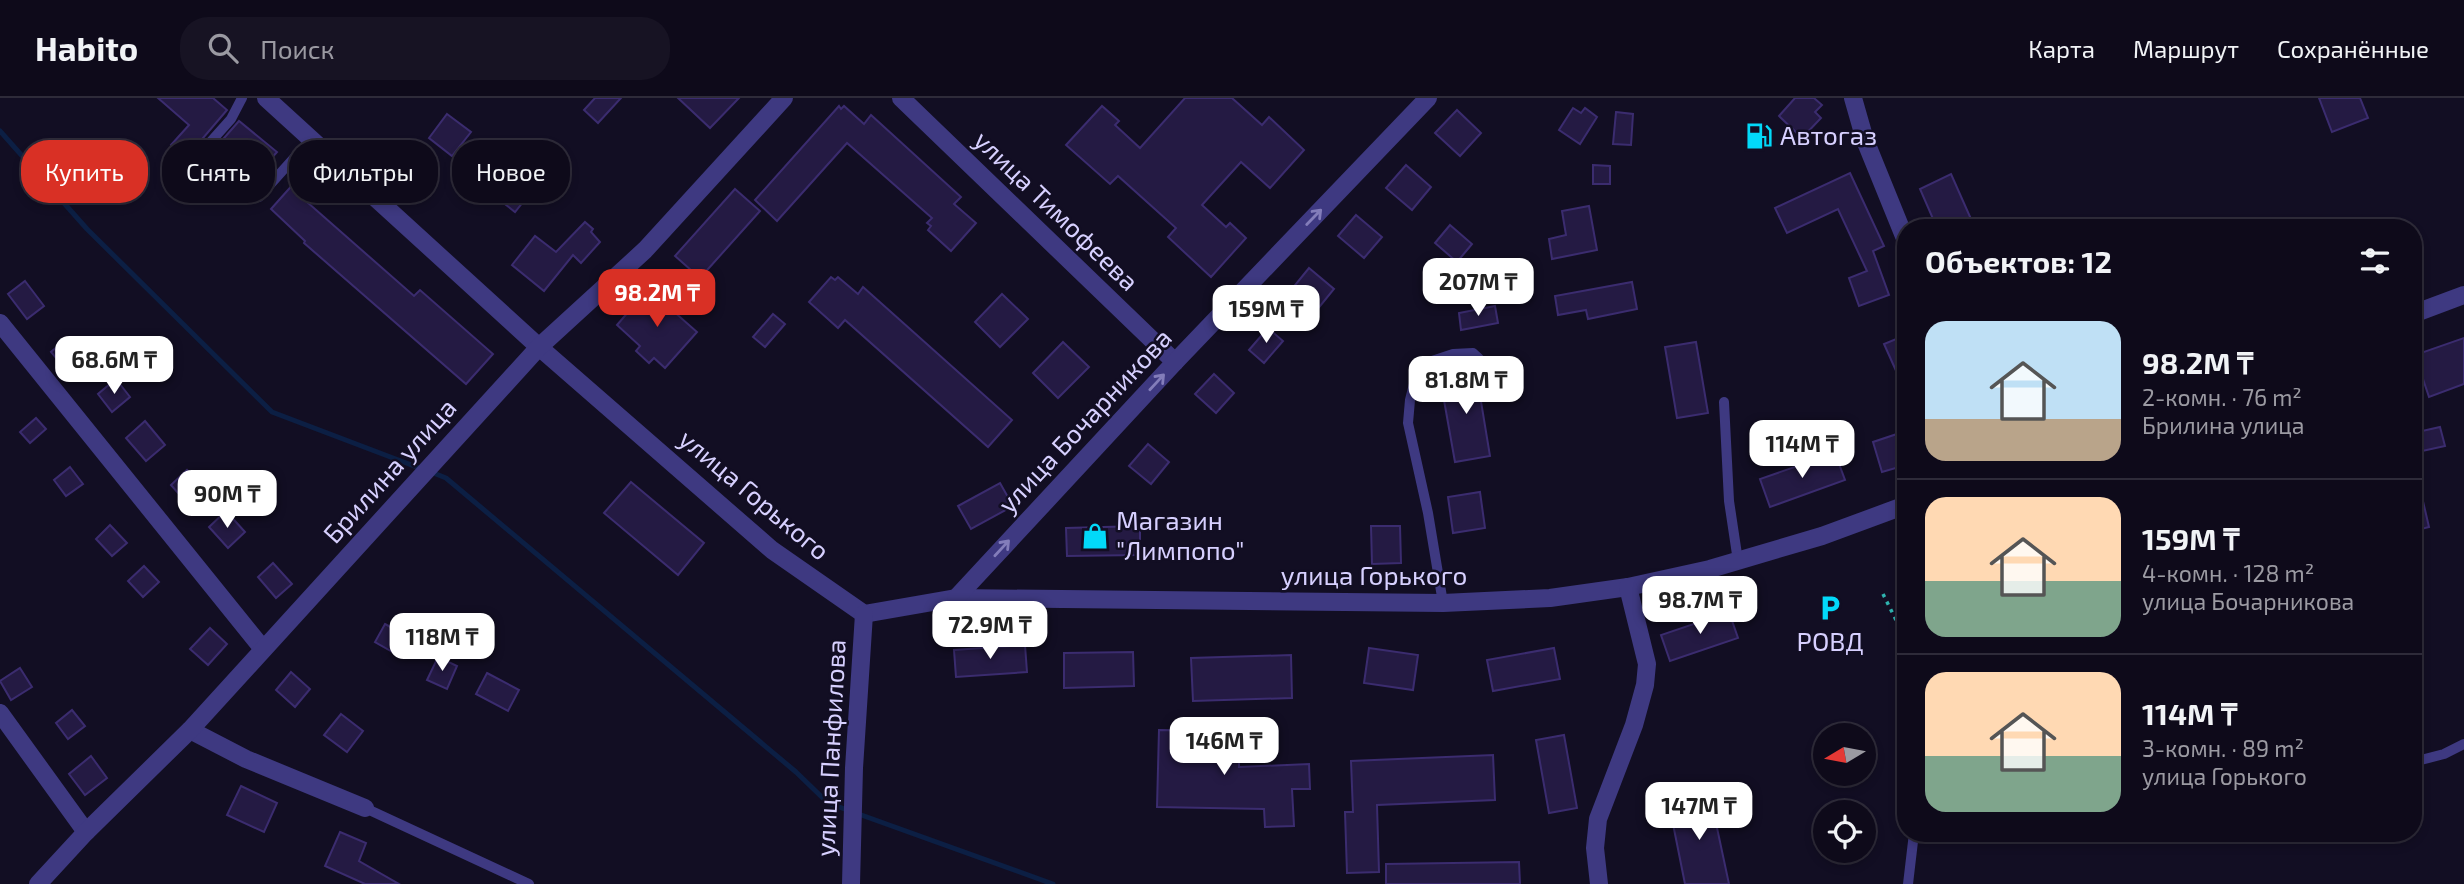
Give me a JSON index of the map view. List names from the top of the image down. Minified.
{"streets":{"street":["улица Тимофеева","улица Бочарникова","Брилина улица","улица Горького","улица Панфилова"]},"crossings":[["улица Тимофеева","улица Бочарникова"],["улица Бочарникова","улица Горького"],["Брилина улица","улица Горького"],["улица Горького","улица Панфилова"]],"one_way":["улица Бочарникова"],"places":{"fuel station":["Автогаз"],"shop":["Магазин \"Лимпопо\""],"parking":["РОВД"]},"north":"left","page":{"header":"Habito","search":"Поиск","nav":["Карта","Маршрут","Сохранённые"],"chip":["Купить","Снять","Фильтры","Новое"],"heading":"Объектов: 12","price":["207M ₸","98.2M ₸","159M ₸","68.6M ₸","81.8M ₸","114M ₸","90M ₸","98.7M ₸","72.9M ₸","118M ₸","146M ₸","147M ₸"],"list":[{"name":"98.2M ₸","note":"2-комн. · 76 m² · Брилина улица"},{"name":"159M ₸","note":"4-комн. · 128 m² · улица Бочарникова"},{"name":"114M ₸","note":"3-комн. · 89 m² · улица Горького"}]}}
